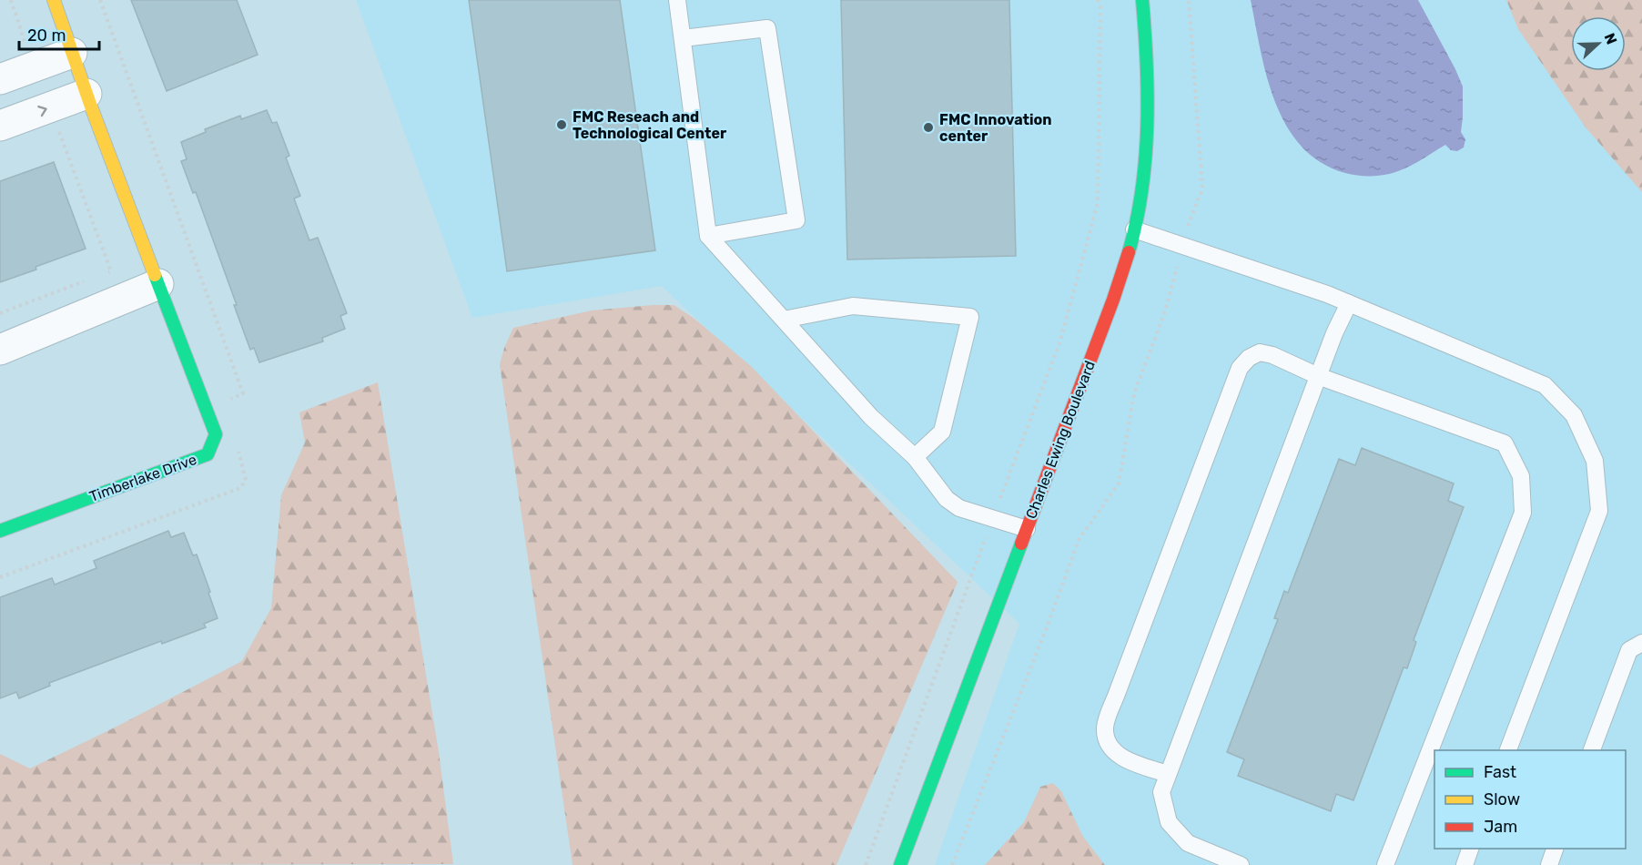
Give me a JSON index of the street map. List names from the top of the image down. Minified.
{"streets":{"street":["Charles Ewing Boulevard","Timberlake Drive"]},"places":["FMC Reseach and Technological Center","FMC Innovation center"],"legend":["Fast","Slow","Jam"],"scale_bar":"20 m","north":"right"}
